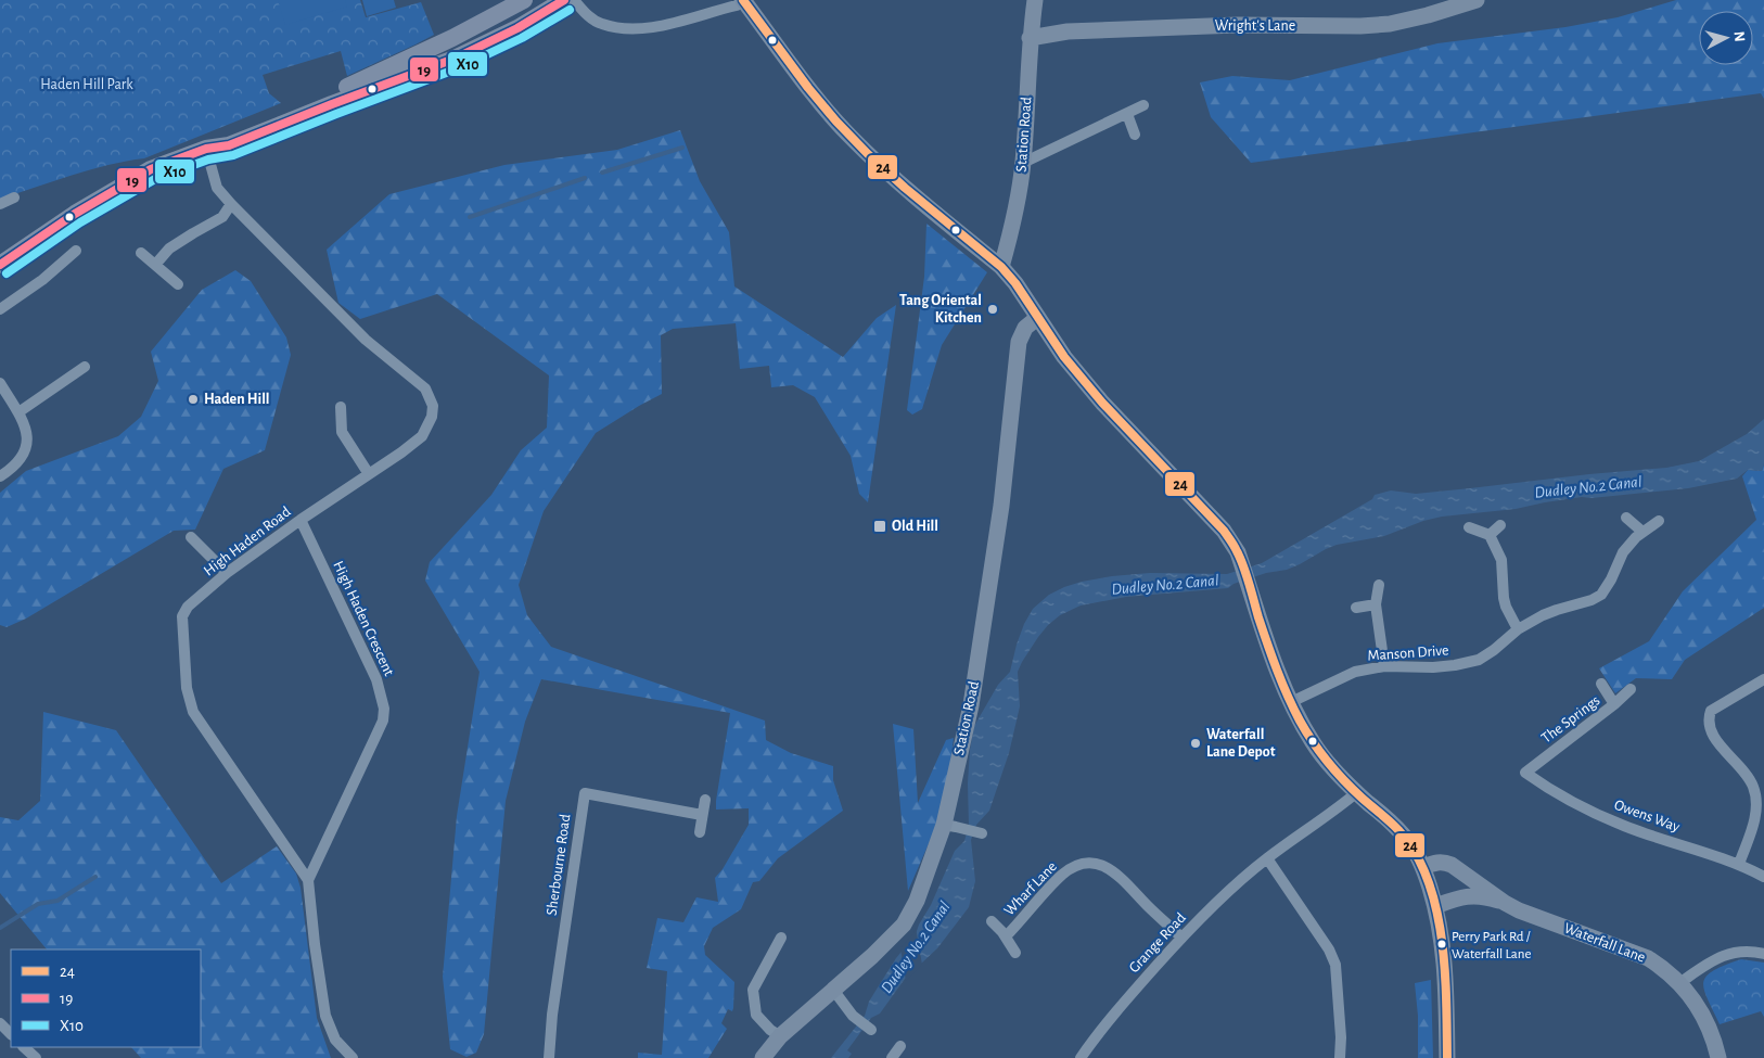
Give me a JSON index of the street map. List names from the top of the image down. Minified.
{"streets":{"street":["Wright's Lane","Station Road","High Haden Road","High Haden Crescent","Manson Drive","The Springs","Owens Way","Sherbourne Road","Wharf Lane","Grange Road","Waterfall Lane"]},"crossings":[["Wright's Lane","Station Road"],["High Haden Road","High Haden Crescent"],["The Springs","Owens Way"],["Wharf Lane","Grange Road"]],"water":["Dudley No.2 Canal"],"parks":["Haden Hill Park"],"places":{"other":["Tang Oriental Kitchen","Haden Hill","Waterfall Lane Depot","Perry Park Rd / Waterfall Lane"],"transit":["Old Hill"]},"lines":["transit line 24","transit line 19","transit line X10"],"legend":["24","19","X10"],"north":"right"}
